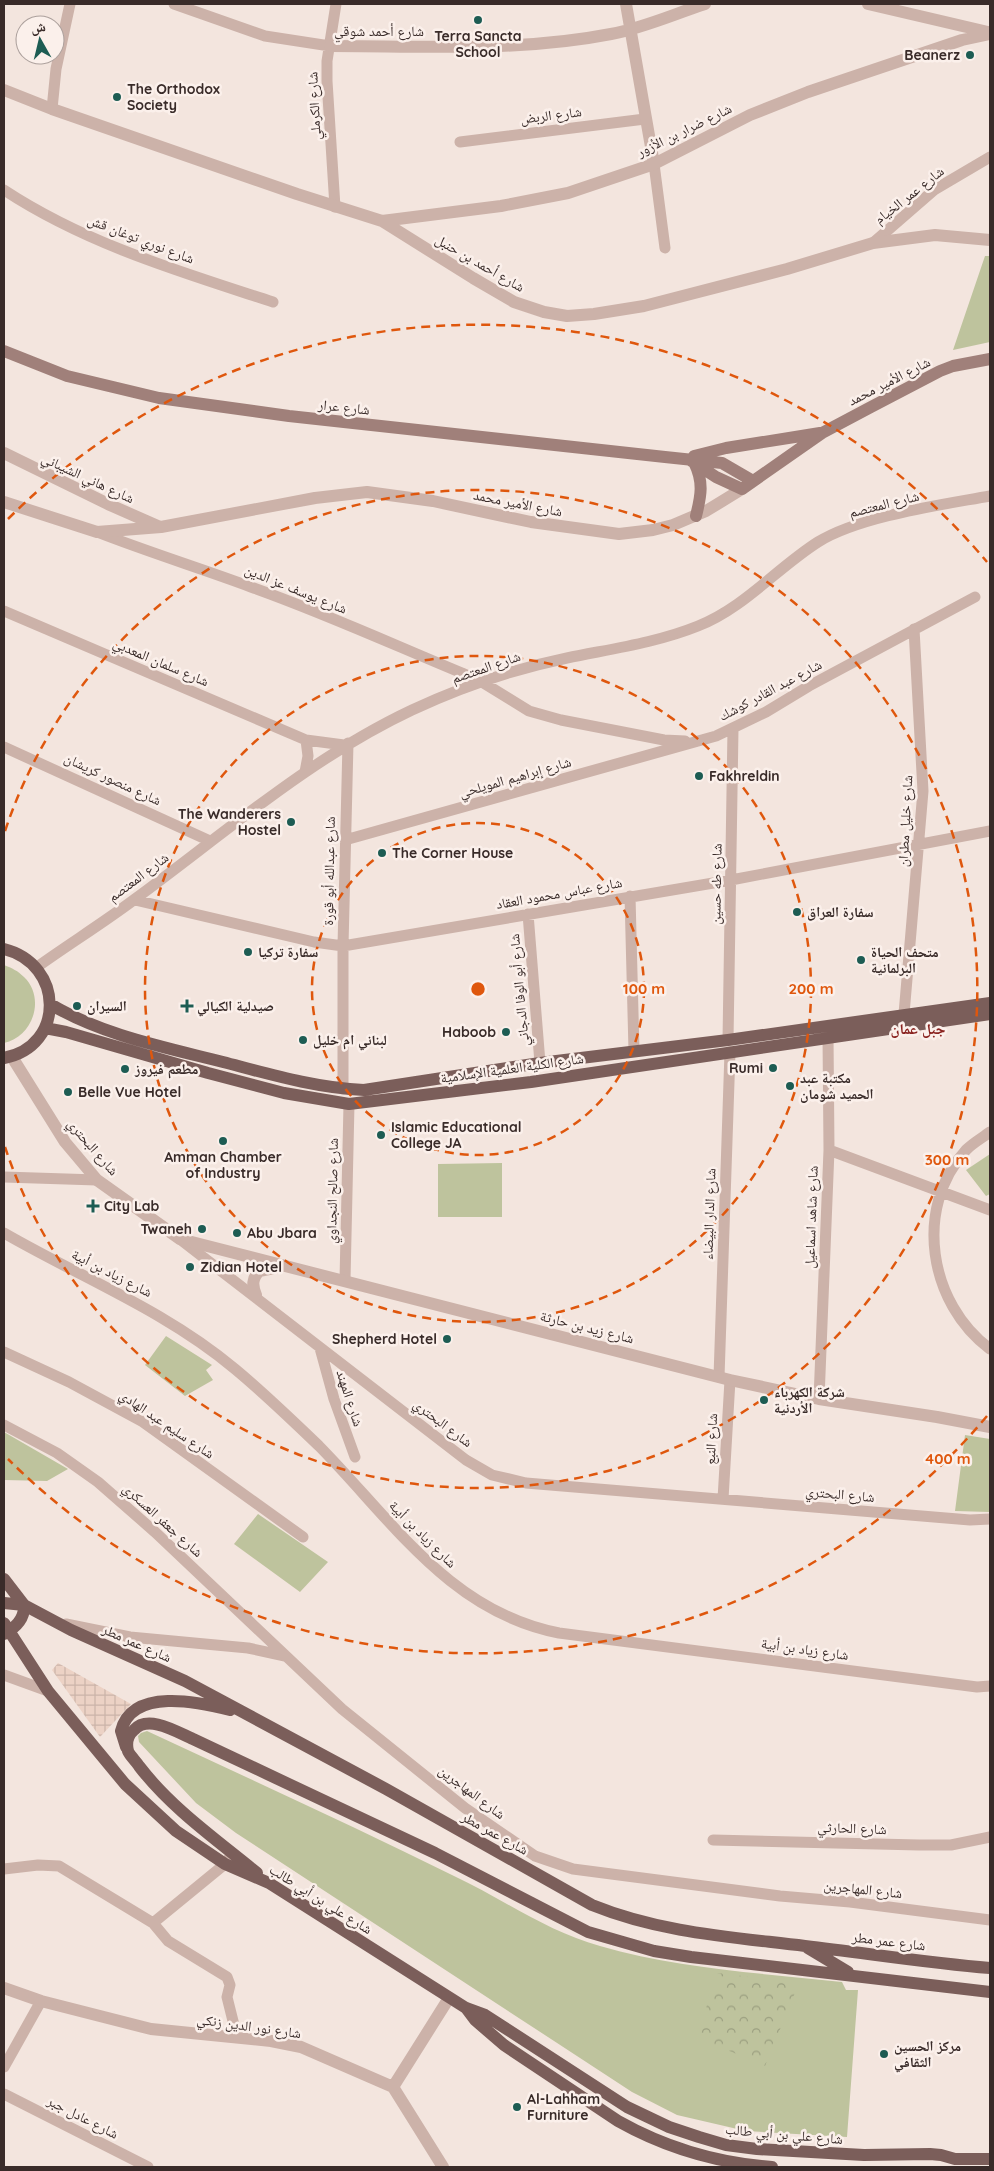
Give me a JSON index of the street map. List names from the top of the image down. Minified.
{"streets":{"main road":["شارع الأمير محمد","شارع عرار","شارع الكلية العلمية الإسلامية","شارع عمر مطر","شارع علي بن أبي طالب"],"street":["شارع أحمد شوقي","شارع الكرملي","شارع الربض","شارع ضرار بن الأزور","شارع عمر الخيام","شارع نوري توغان قش","شارع أحمد بن حنبل","شارع هاني الشيباني","شارع المعتصم","شارع يوسف عز الدين","شارع سلمان المعدبي","شارع عبد القادر كوشك","شارع إبراهيم المويلحي","شارع منصور كريشان","شارع خليل مطران","شارع عبدالله أبو قورة","شارع طه حسين","شارع عباس محمود العقاد","شارع أبو الوفا الدجاني","شارع البحتري","شارع صالح النجداوي","شارع الدار البيضاء","شارع شاهد اسماعيل","شارع زياد بن أبية","شارع زيد بن حارثة","شارع المهند","شارع سليم عبد الهادي","شارع النبع","شارع جعفر العسكري","شارع المهاجرين","شارع الحارثي","شارع نور الدين زنكي","شارع عادل جبر"]},"crossings":[["شارع أحمد شوقي","شارع الكرملي"],["شارع الكرملي","شارع أحمد بن حنبل"],["شارع ضرار بن الأزور","شارع أحمد بن حنبل"],["شارع عمر الخيام","شارع أحمد بن حنبل"],["شارع الأمير محمد","شارع عرار"],["شارع الأمير محمد","شارع هاني الشيباني"],["شارع الأمير محمد","شارع يوسف عز الدين"],["شارع المعتصم","شارع يوسف عز الدين"],["شارع المعتصم","شارع سلمان المعدبي"],["شارع المعتصم","شارع عبد القادر كوشك"],["شارع المعتصم","شارع منصور كريشان"],["شارع المعتصم","شارع عبدالله أبو قورة"],["شارع المعتصم","شارع عباس محمود العقاد"],["شارع يوسف عز الدين","شارع عبد القادر كوشك"],["شارع سلمان المعدبي","شارع عبدالله أبو قورة"],["شارع عبد القادر كوشك","شارع إبراهيم المويلحي"],["شارع عبد القادر كوشك","شارع خليل مطران"],["شارع عبد القادر كوشك","شارع طه حسين"],["شارع إبراهيم المويلحي","شارع عبدالله أبو قورة"],["شارع خليل مطران","شارع عباس محمود العقاد"],["شارع خليل مطران","شارع الكلية العلمية الإسلامية"],["شارع عبدالله أبو قورة","شارع عباس محمود العقاد"],["شارع عبدالله أبو قورة","شارع الكلية العلمية الإسلامية"],["شارع طه حسين","شارع عباس محمود العقاد"],["شارع طه حسين","شارع الكلية العلمية الإسلامية"],["شارع طه حسين","شارع الدار البيضاء"],["شارع عباس محمود العقاد","شارع أبو الوفا الدجاني"],["شارع أبو الوفا الدجاني","شارع الكلية العلمية الإسلامية"],["شارع الكلية العلمية الإسلامية","شارع صالح النجداوي"],["شارع الكلية العلمية الإسلامية","شارع الدار البيضاء"],["شارع الكلية العلمية الإسلامية","شارع شاهد اسماعيل"],["شارع البحتري","شارع زيد بن حارثة"],["شارع البحتري","شارع المهند"],["شارع البحتري","شارع النبع"],["شارع صالح النجداوي","شارع زيد بن حارثة"],["شارع الدار البيضاء","شارع زيد بن حارثة"],["شارع الدار البيضاء","شارع النبع"],["شارع شاهد اسماعيل","شارع زيد بن حارثة"],["شارع زيد بن حارثة","شارع النبع"],["شارع جعفر العسكري","شارع المهاجرين"]],"districts":["جبل عمان"],"places":{"other":["Terra Sancta School","Beanerz","The Orthodox Society","Fakhreldin","The Wanderers Hostel","The Corner House","سفارة العراق","سفارة تركيا","متحف الحياة البرلمانية","السيران","Haboob","لبناني ام خليل","Rumi","مطعم فيروز","مكتبة عبد الحميد شومان","Belle Vue Hotel","Islamic Educational College JA","Amman Chamber of Industry","Twaneh","Abu Jbara","Zidian Hotel","Shepherd Hotel","شركة الكهرباء الأردنية","مركز الحسين الثقافي","Al-Lahham Furniture"],"health":["صيدلية الكيالي","City Lab"]},"north":"top","rings":["100 m","200 m","300 m","400 m"]}
